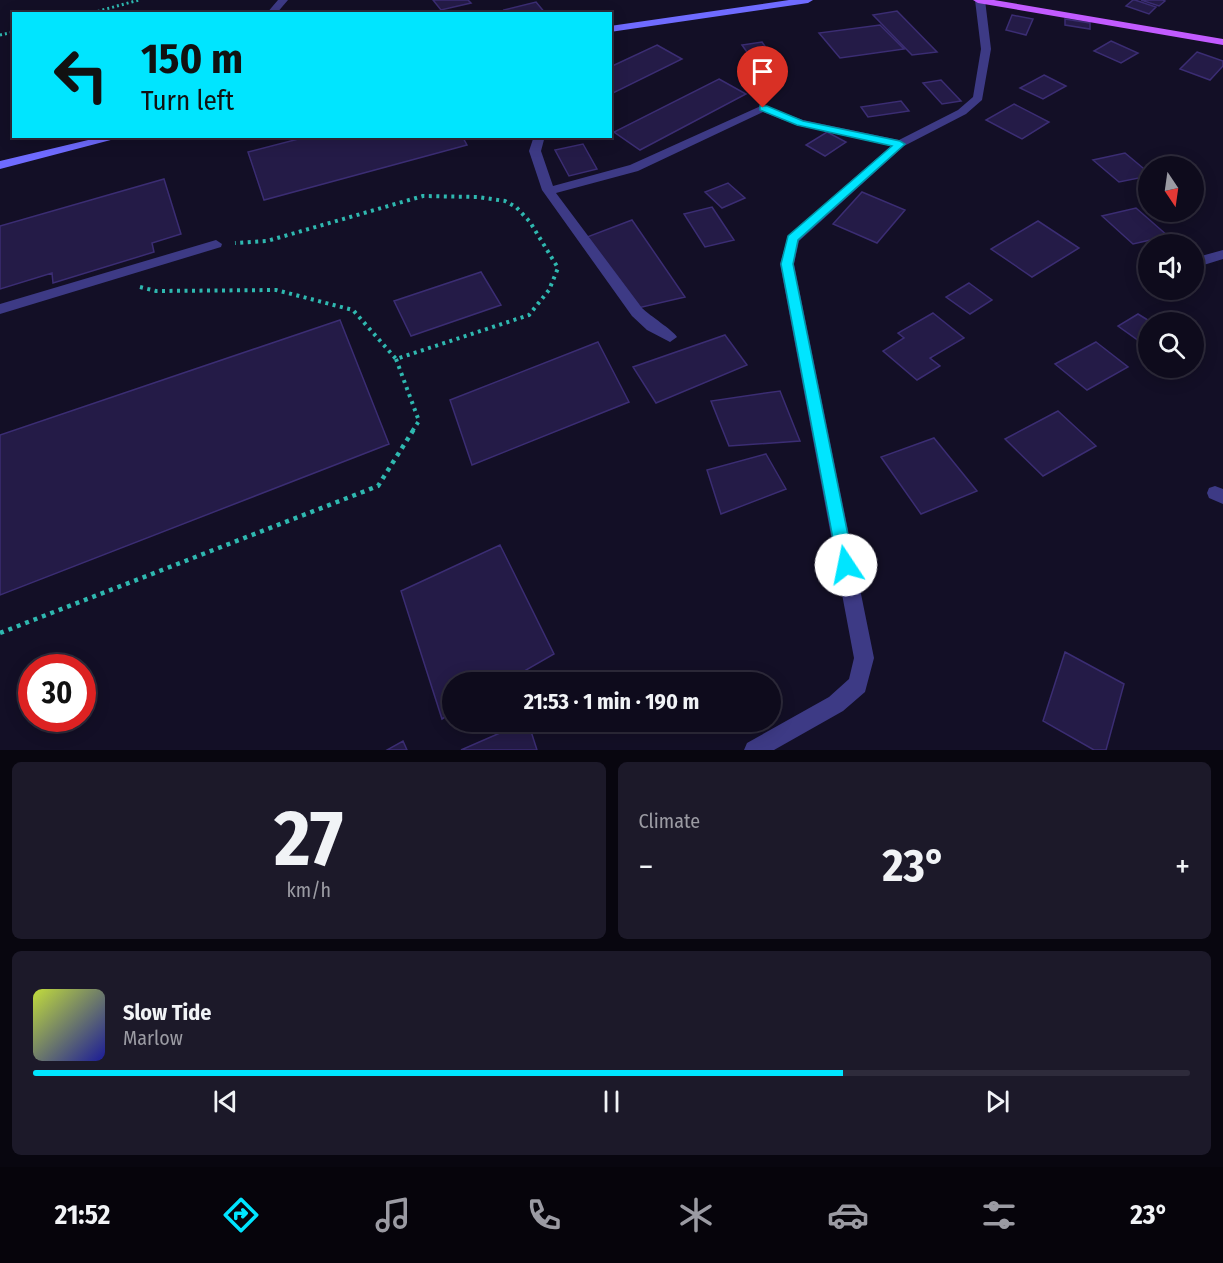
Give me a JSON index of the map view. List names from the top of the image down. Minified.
{"north":"bottom","page":{"turn":["150 m","Turn left"],"limit":"30","trip":"21:53 · 1 min · 190 m","tile":[["27","km/h"],"Climate"],"heat":["−","23°","+"],"song":["Slow Tide","Marlow"],"tabs":["21:52","23°"]}}
